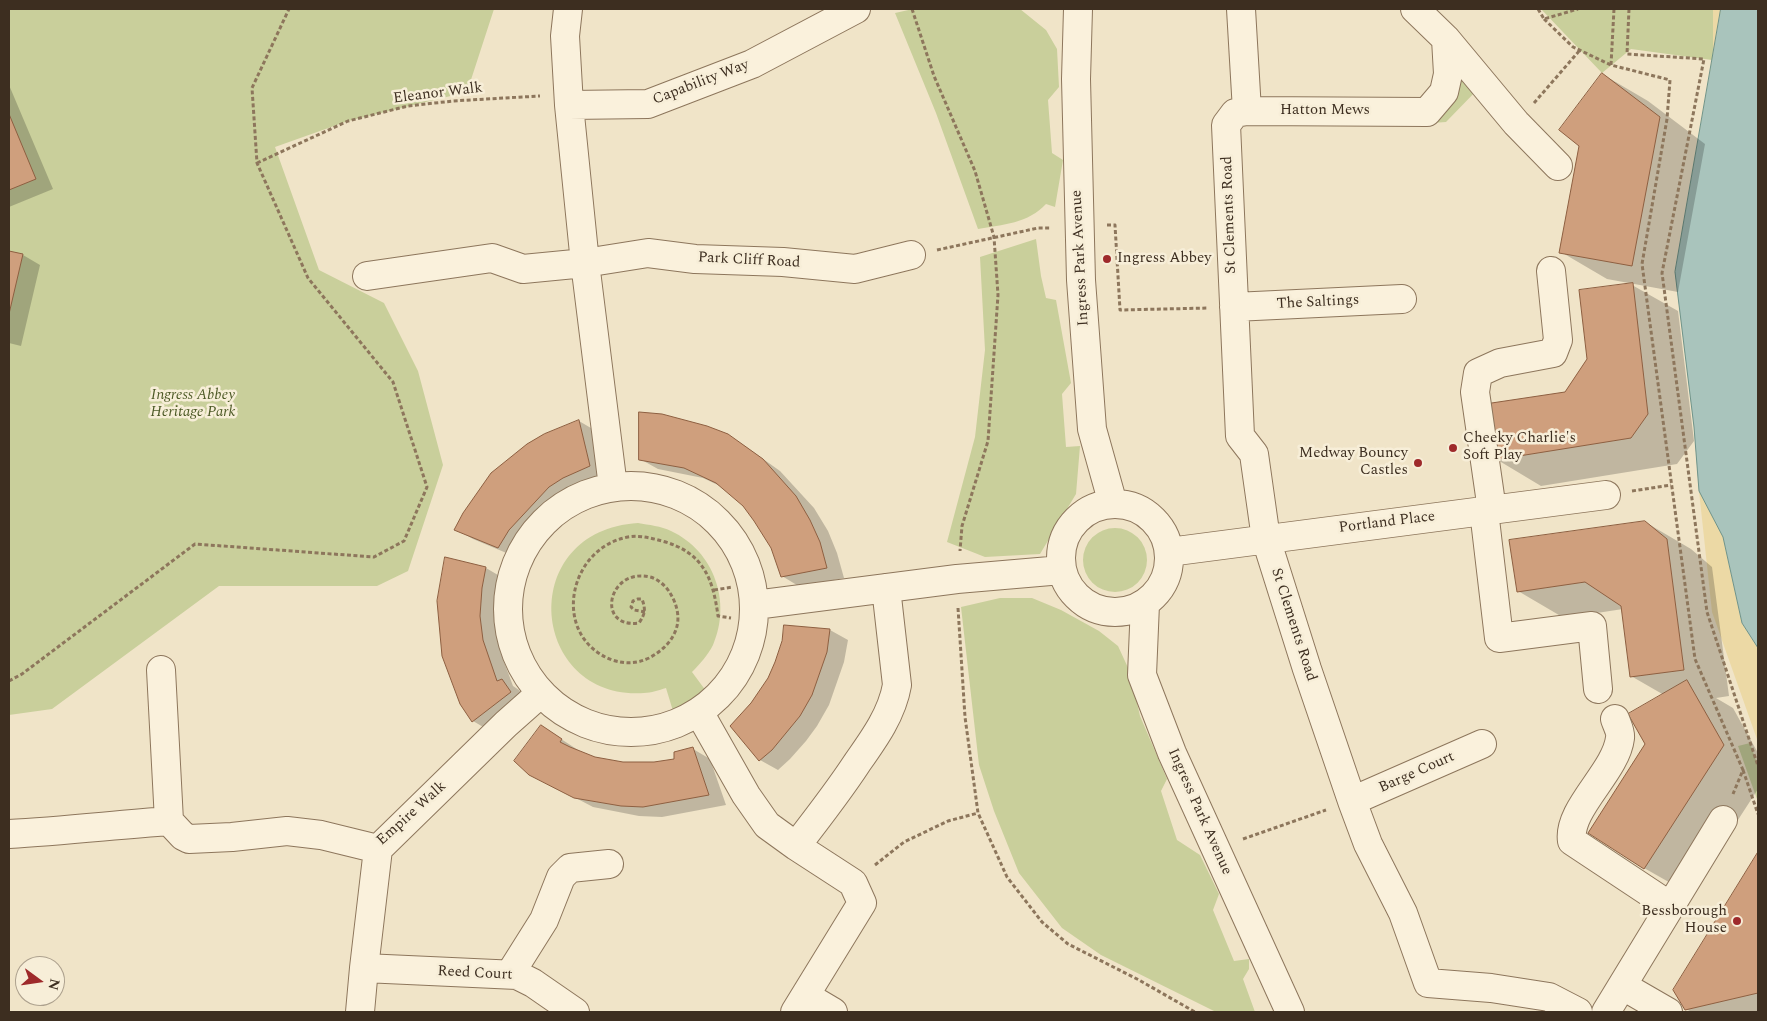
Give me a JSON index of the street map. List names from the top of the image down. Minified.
{"streets":{"street":["Capability Way","Hatton Mews","St Clements Road","Ingress Park Avenue","Park Cliff Road","The Saltings","Portland Place","Barge Court","Empire Walk","Reed Court"],"path":["Eleanor Walk"]},"crossings":[["Capability Way","Eleanor Walk"],["Hatton Mews","St Clements Road"],["St Clements Road","The Saltings"],["St Clements Road","Portland Place"],["St Clements Road","Barge Court"],["Ingress Park Avenue","Portland Place"]],"parks":["Ingress Abbey Heritage Park"],"places":["Ingress Abbey","Cheeky Charlie's Soft Play","Medway Bouncy Castles","Bessborough House"],"north":"right"}
